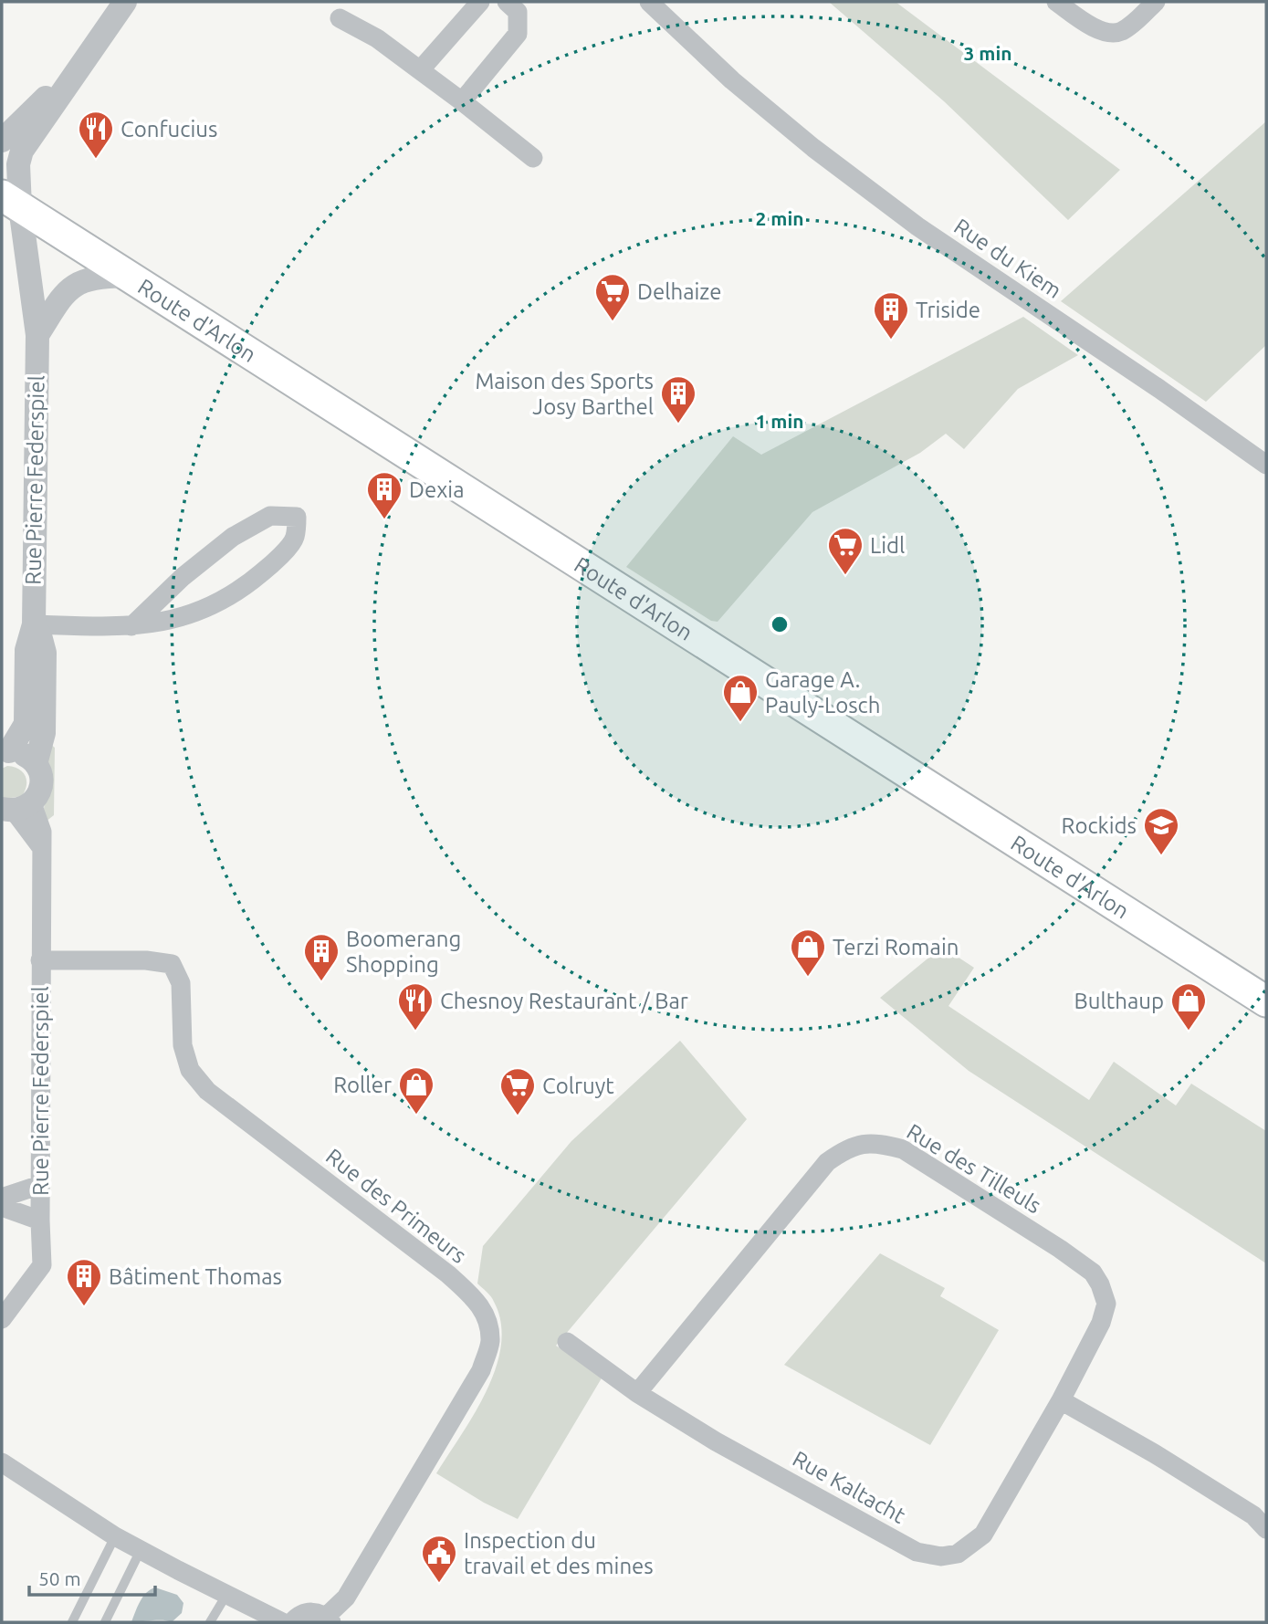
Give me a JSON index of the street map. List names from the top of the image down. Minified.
{"streets":{"main road":["Route d'Arlon"],"street":["Rue du Kiem","Rue Pierre Federspiel","Rue des Tilleuls","Rue des Primeurs","Rue Kaltacht"]},"crossings":[["Route d'Arlon","Rue Pierre Federspiel"],["Rue Pierre Federspiel","Rue des Primeurs"],["Rue des Tilleuls","Rue Kaltacht"]],"places":{"restaurant":["Confucius","Chesnoy Restaurant / Bar"],"supermarket":["Delhaize","Lidl","Colruyt"],"building":["Triside","Maison des Sports Josy Barthel","Dexia","Boomerang Shopping","Bâtiment Thomas"],"shop":["Garage A. Pauly-Losch","Terzi Romain","Bulthaup","Roller"],"school or university":["Rockids"],"public building":["Inspection du travail et des mines"]},"scale_bar":"50 m","rings":["3 min","2 min","1 min"]}
